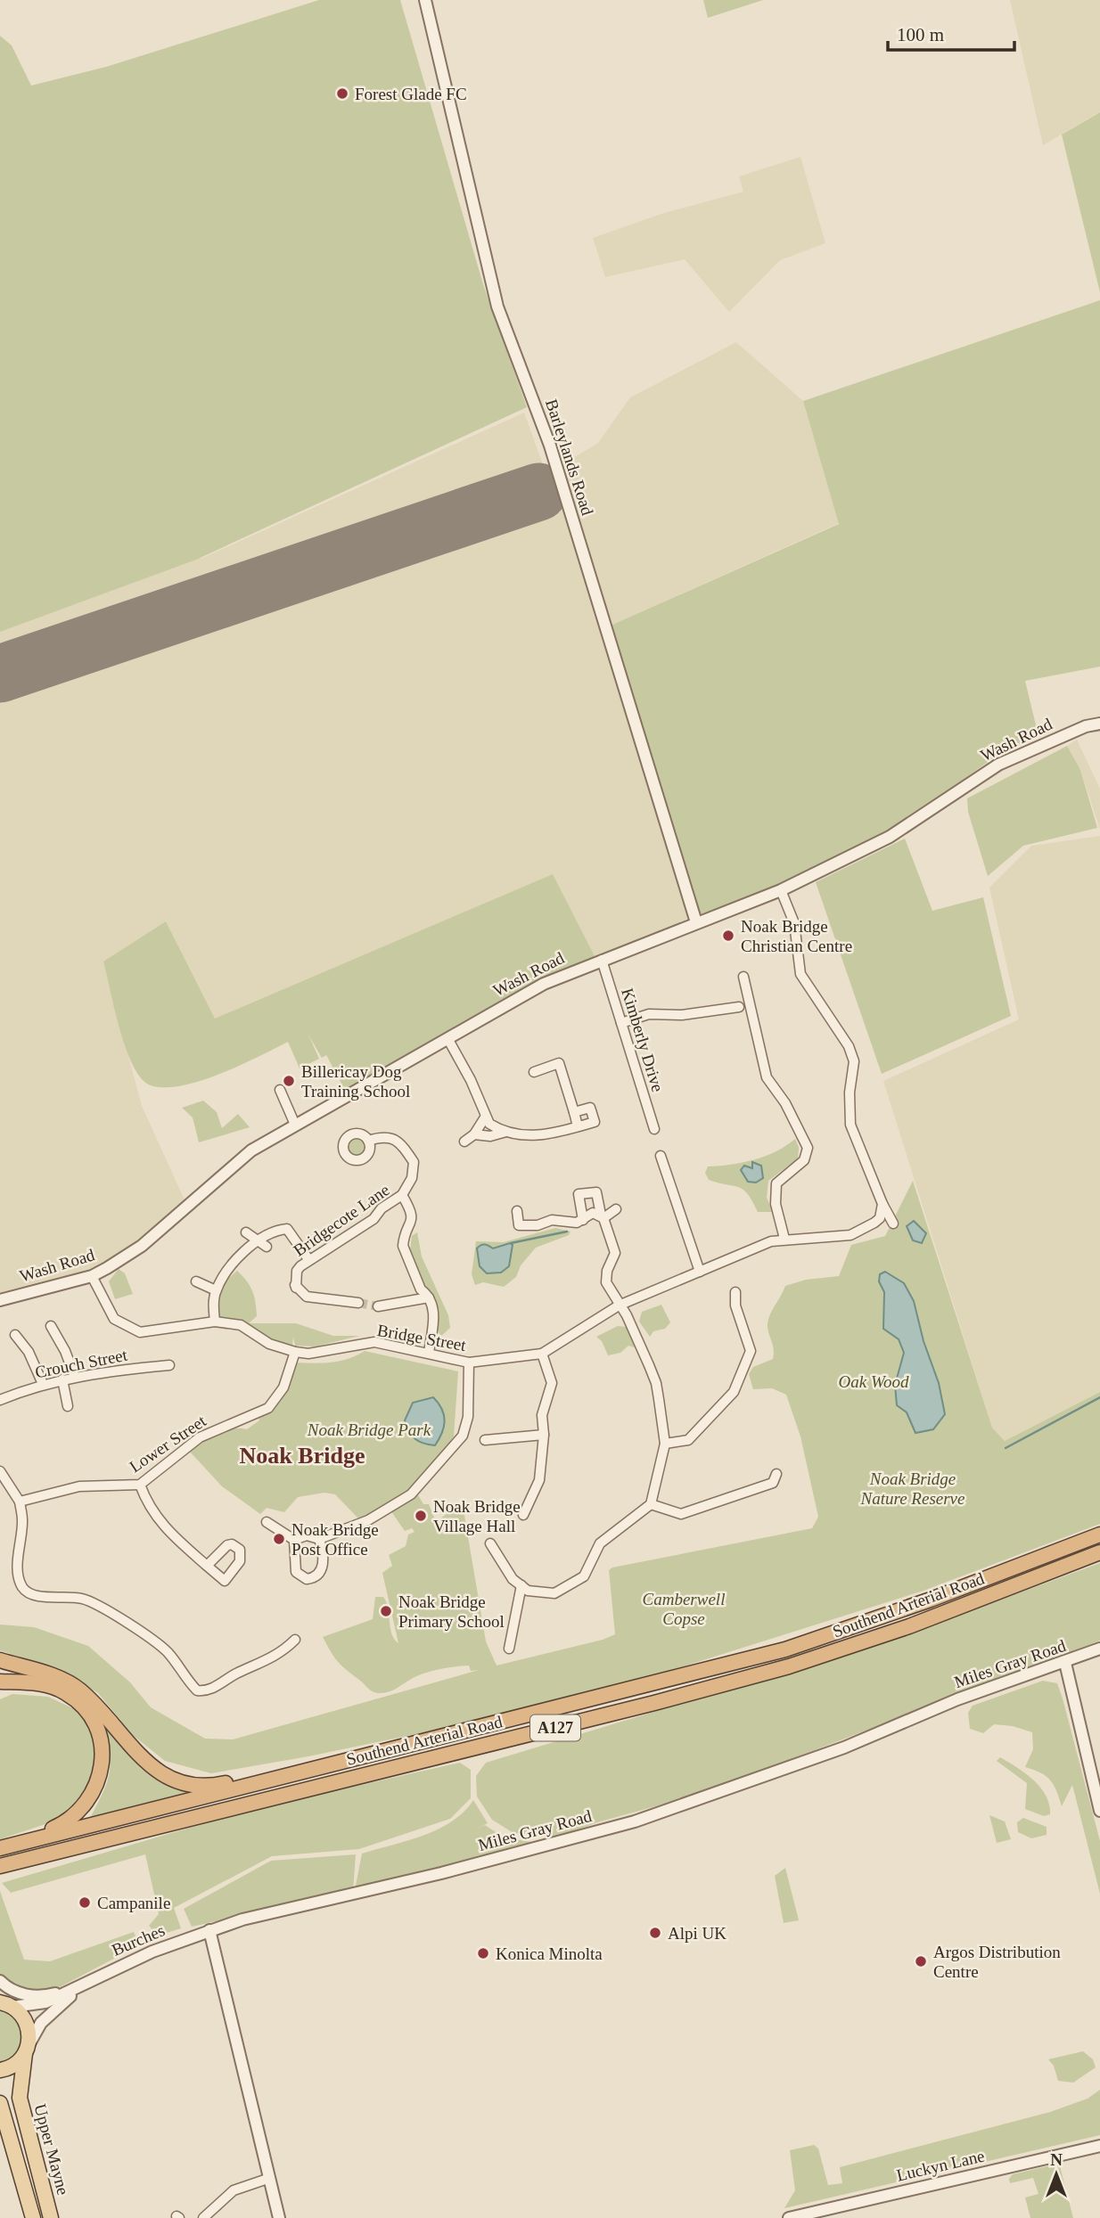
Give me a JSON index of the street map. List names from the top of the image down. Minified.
{"streets":{"highway":["Southend Arterial Road","A127"],"main road":["Upper Mayne"],"street":["Barleylands Road","Wash Road","Kimberly Drive","Bridgecote Lane","Bridge Street","Crouch Street","Lower Street","Miles Gray Road","Burches","Luckyn Lane"]},"crossings":[["Barleylands Road","Wash Road"],["Wash Road","Kimberly Drive"],["Wash Road","Bridge Street"],["Bridgecote Lane","Bridge Street"],["Bridge Street","Lower Street"],["Southend Arterial Road","A127"],["Miles Gray Road","Burches"],["Burches","Upper Mayne"]],"districts":["Noak Bridge"],"parks":["Oak Wood","Noak Bridge Park","Noak Bridge Nature Reserve","Camberwell Copse"],"places":["Forest Glade FC","Noak Bridge Christian Centre","Billericay Dog Training School","Noak Bridge Village Hall","Noak Bridge Post Office","Noak Bridge Primary School","Campanile","Alpi UK","Konica Minolta","Argos Distribution Centre"],"scale_bar":"100 m","north":"top"}
